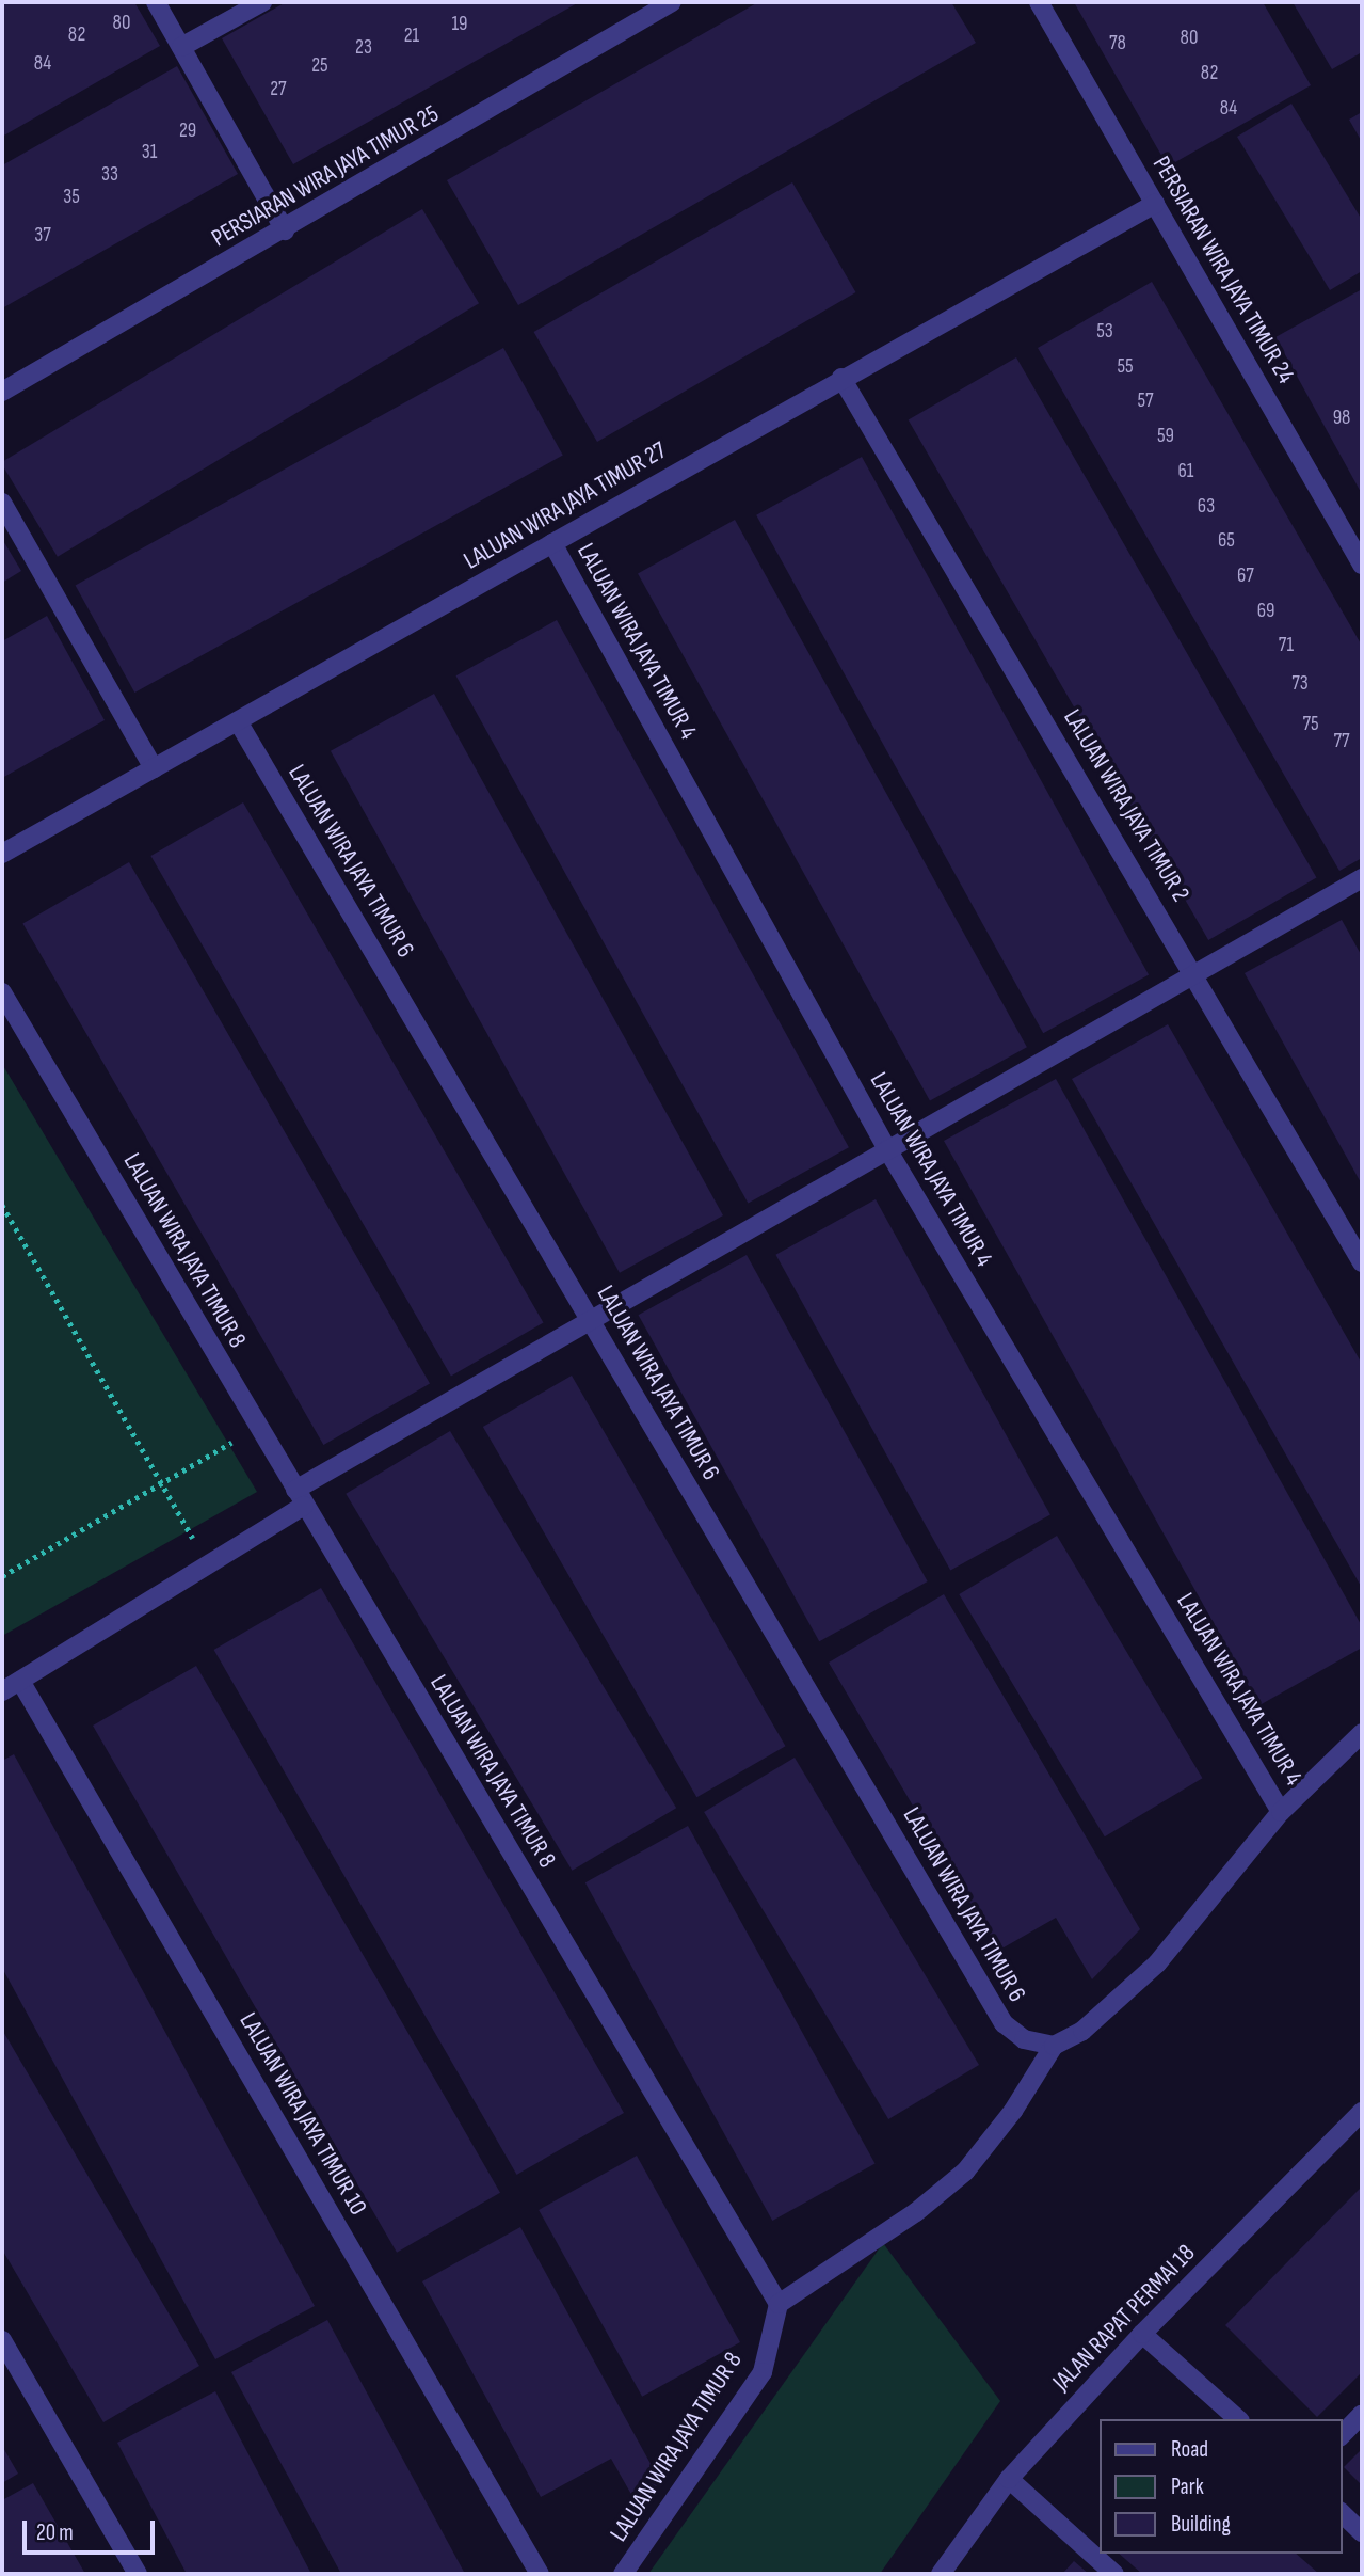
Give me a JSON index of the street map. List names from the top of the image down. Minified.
{"streets":{"street":["PERSIARAN WIRA JAYA TIMUR 25","PERSIARAN WIRA JAYA TIMUR 24","LALUAN WIRA JAYA TIMUR 27","LALUAN WIRA JAYA TIMUR 4","LALUAN WIRA JAYA TIMUR 2","LALUAN WIRA JAYA TIMUR 6","LALUAN WIRA JAYA TIMUR 8","LALUAN WIRA JAYA TIMUR 10","JALAN RAPAT PERMAI 18"]},"crossings":[["PERSIARAN WIRA JAYA TIMUR 24","LALUAN WIRA JAYA TIMUR 27"],["LALUAN WIRA JAYA TIMUR 27","LALUAN WIRA JAYA TIMUR 4"],["LALUAN WIRA JAYA TIMUR 27","LALUAN WIRA JAYA TIMUR 2"],["LALUAN WIRA JAYA TIMUR 27","LALUAN WIRA JAYA TIMUR 6"]],"house_numbers":["80","19","82","21","80","78","23","84","25","82","27","84","29","31","33","35","37","53","55","57","98","59","61","63","65","67","69","71","73","75","77"],"legend":["Road","Park","Building"],"scale_bar":"20 m"}
